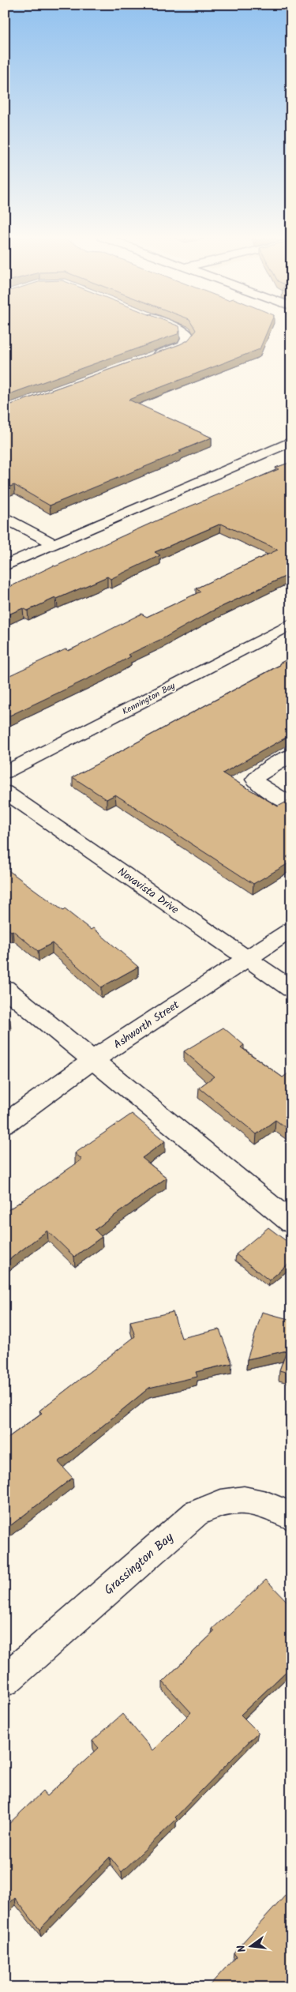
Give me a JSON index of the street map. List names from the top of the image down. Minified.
{"streets":{"street":["Kennington Bay","Novavista Drive","Ashworth Street","Grassington Bay"]},"crossings":[["Novavista Drive","Ashworth Street"]],"north":"left"}
